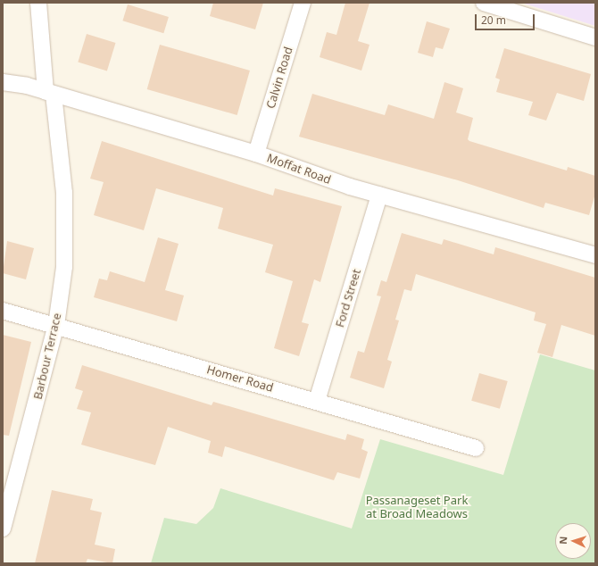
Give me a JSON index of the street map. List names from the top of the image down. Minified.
{"streets":{"street":["Calvin Road","Moffat Road","Ford Street","Barbour Terrace","Homer Road"]},"crossings":[["Calvin Road","Moffat Road"],["Moffat Road","Ford Street"],["Moffat Road","Barbour Terrace"],["Ford Street","Homer Road"],["Barbour Terrace","Homer Road"]],"parks":["Passanageset Park at Broad Meadows"],"scale_bar":"20 m","north":"left"}
